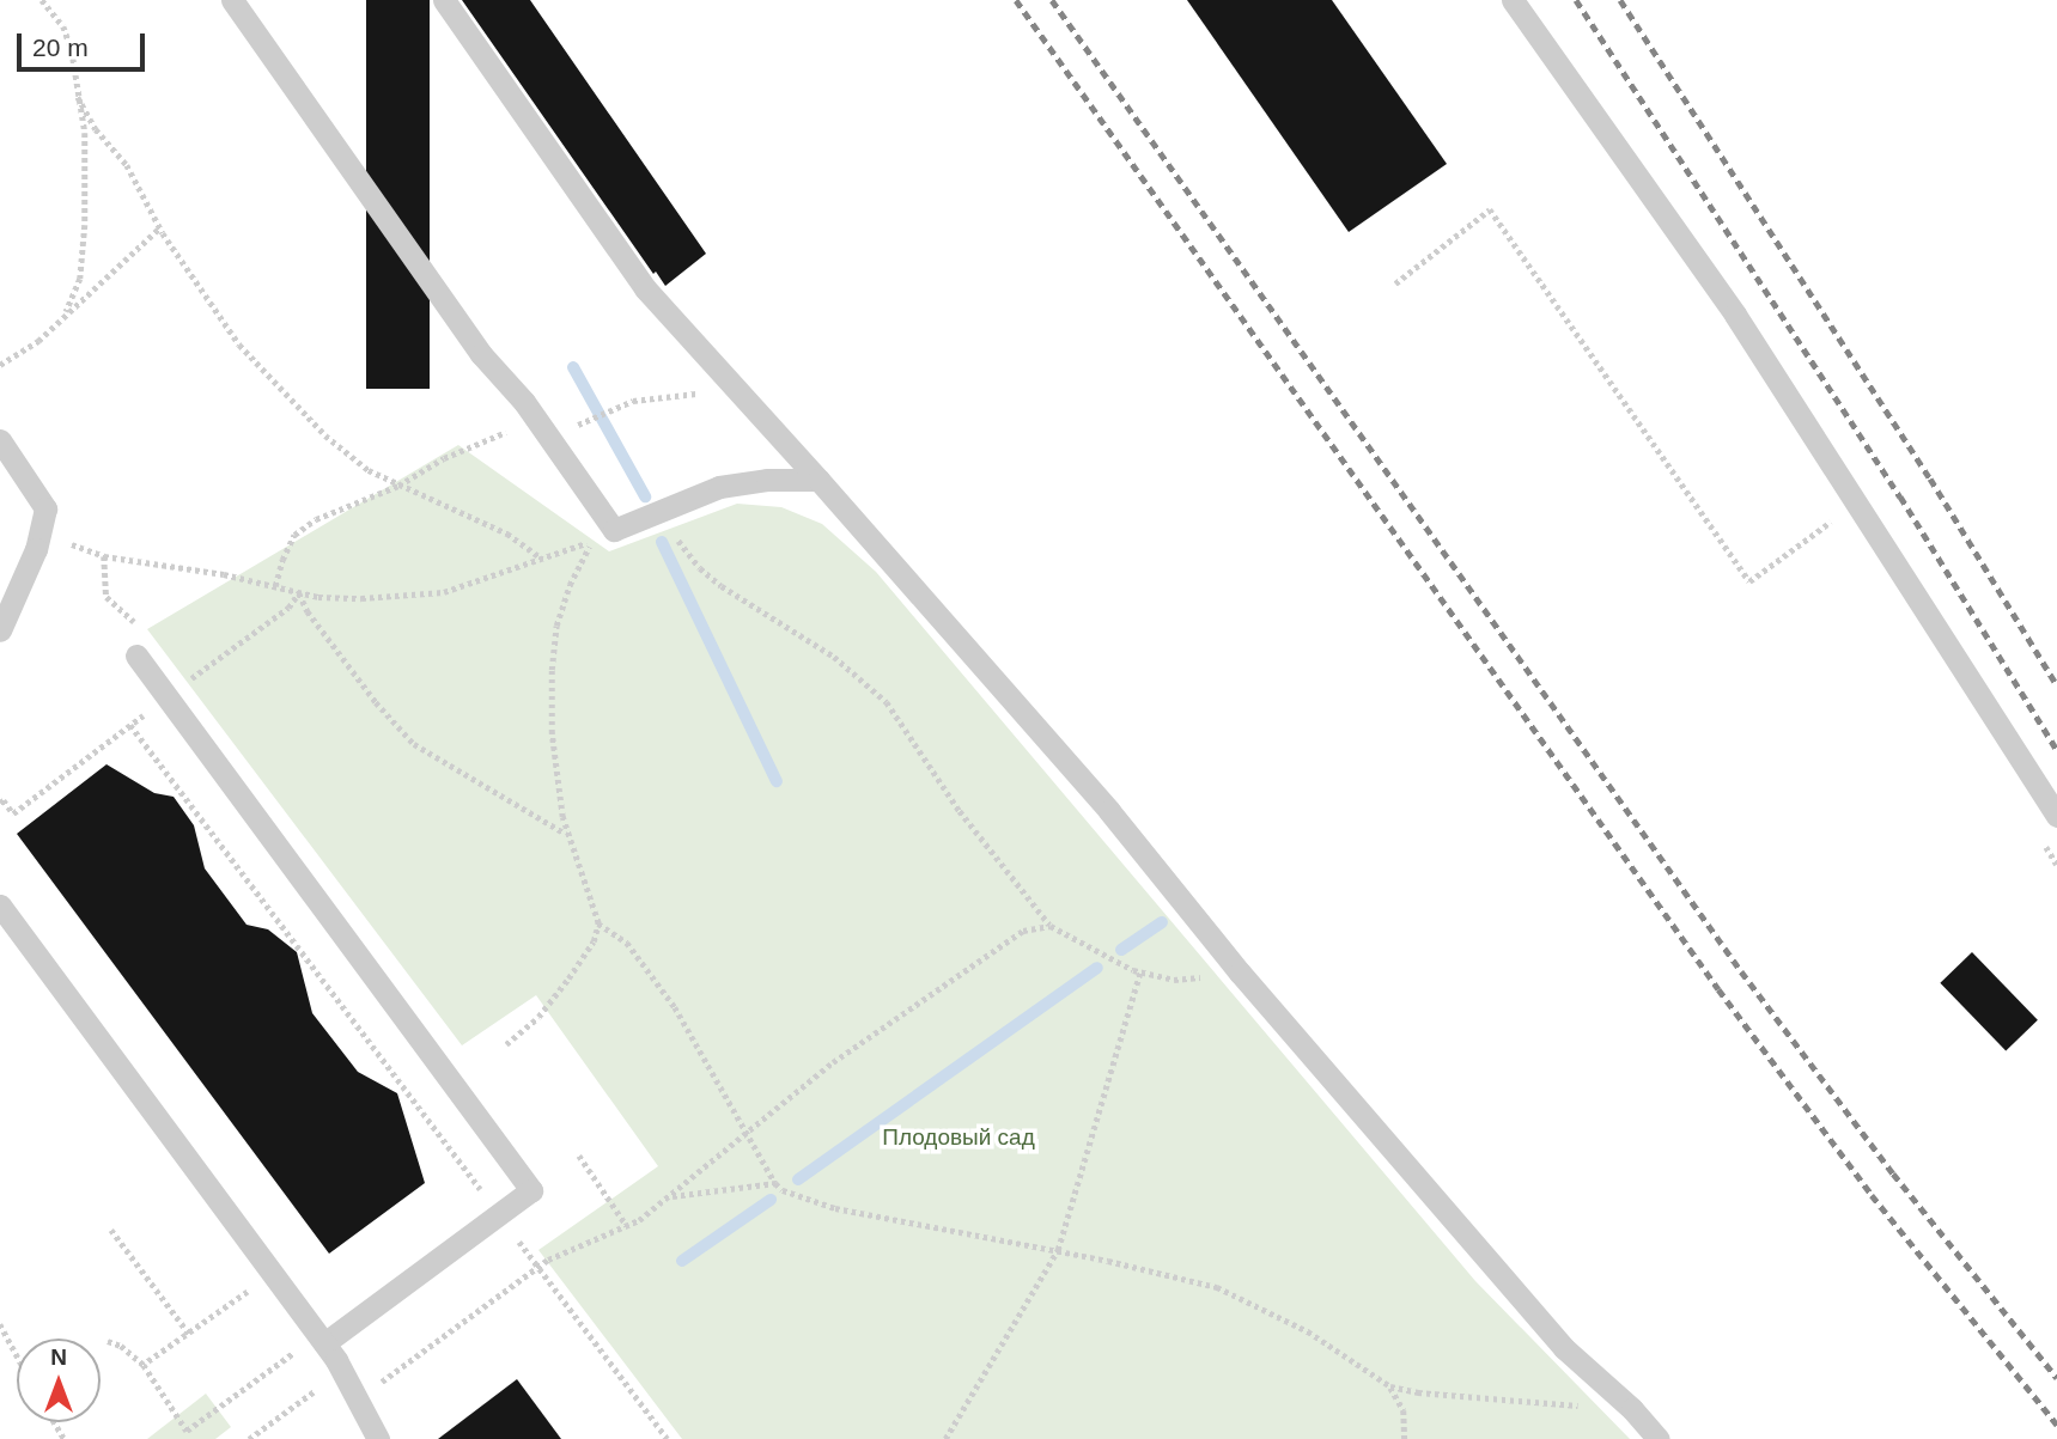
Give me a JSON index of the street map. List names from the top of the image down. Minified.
{"parks":["Плодовый сад"],"scale_bar":"20 m","north":"top"}
